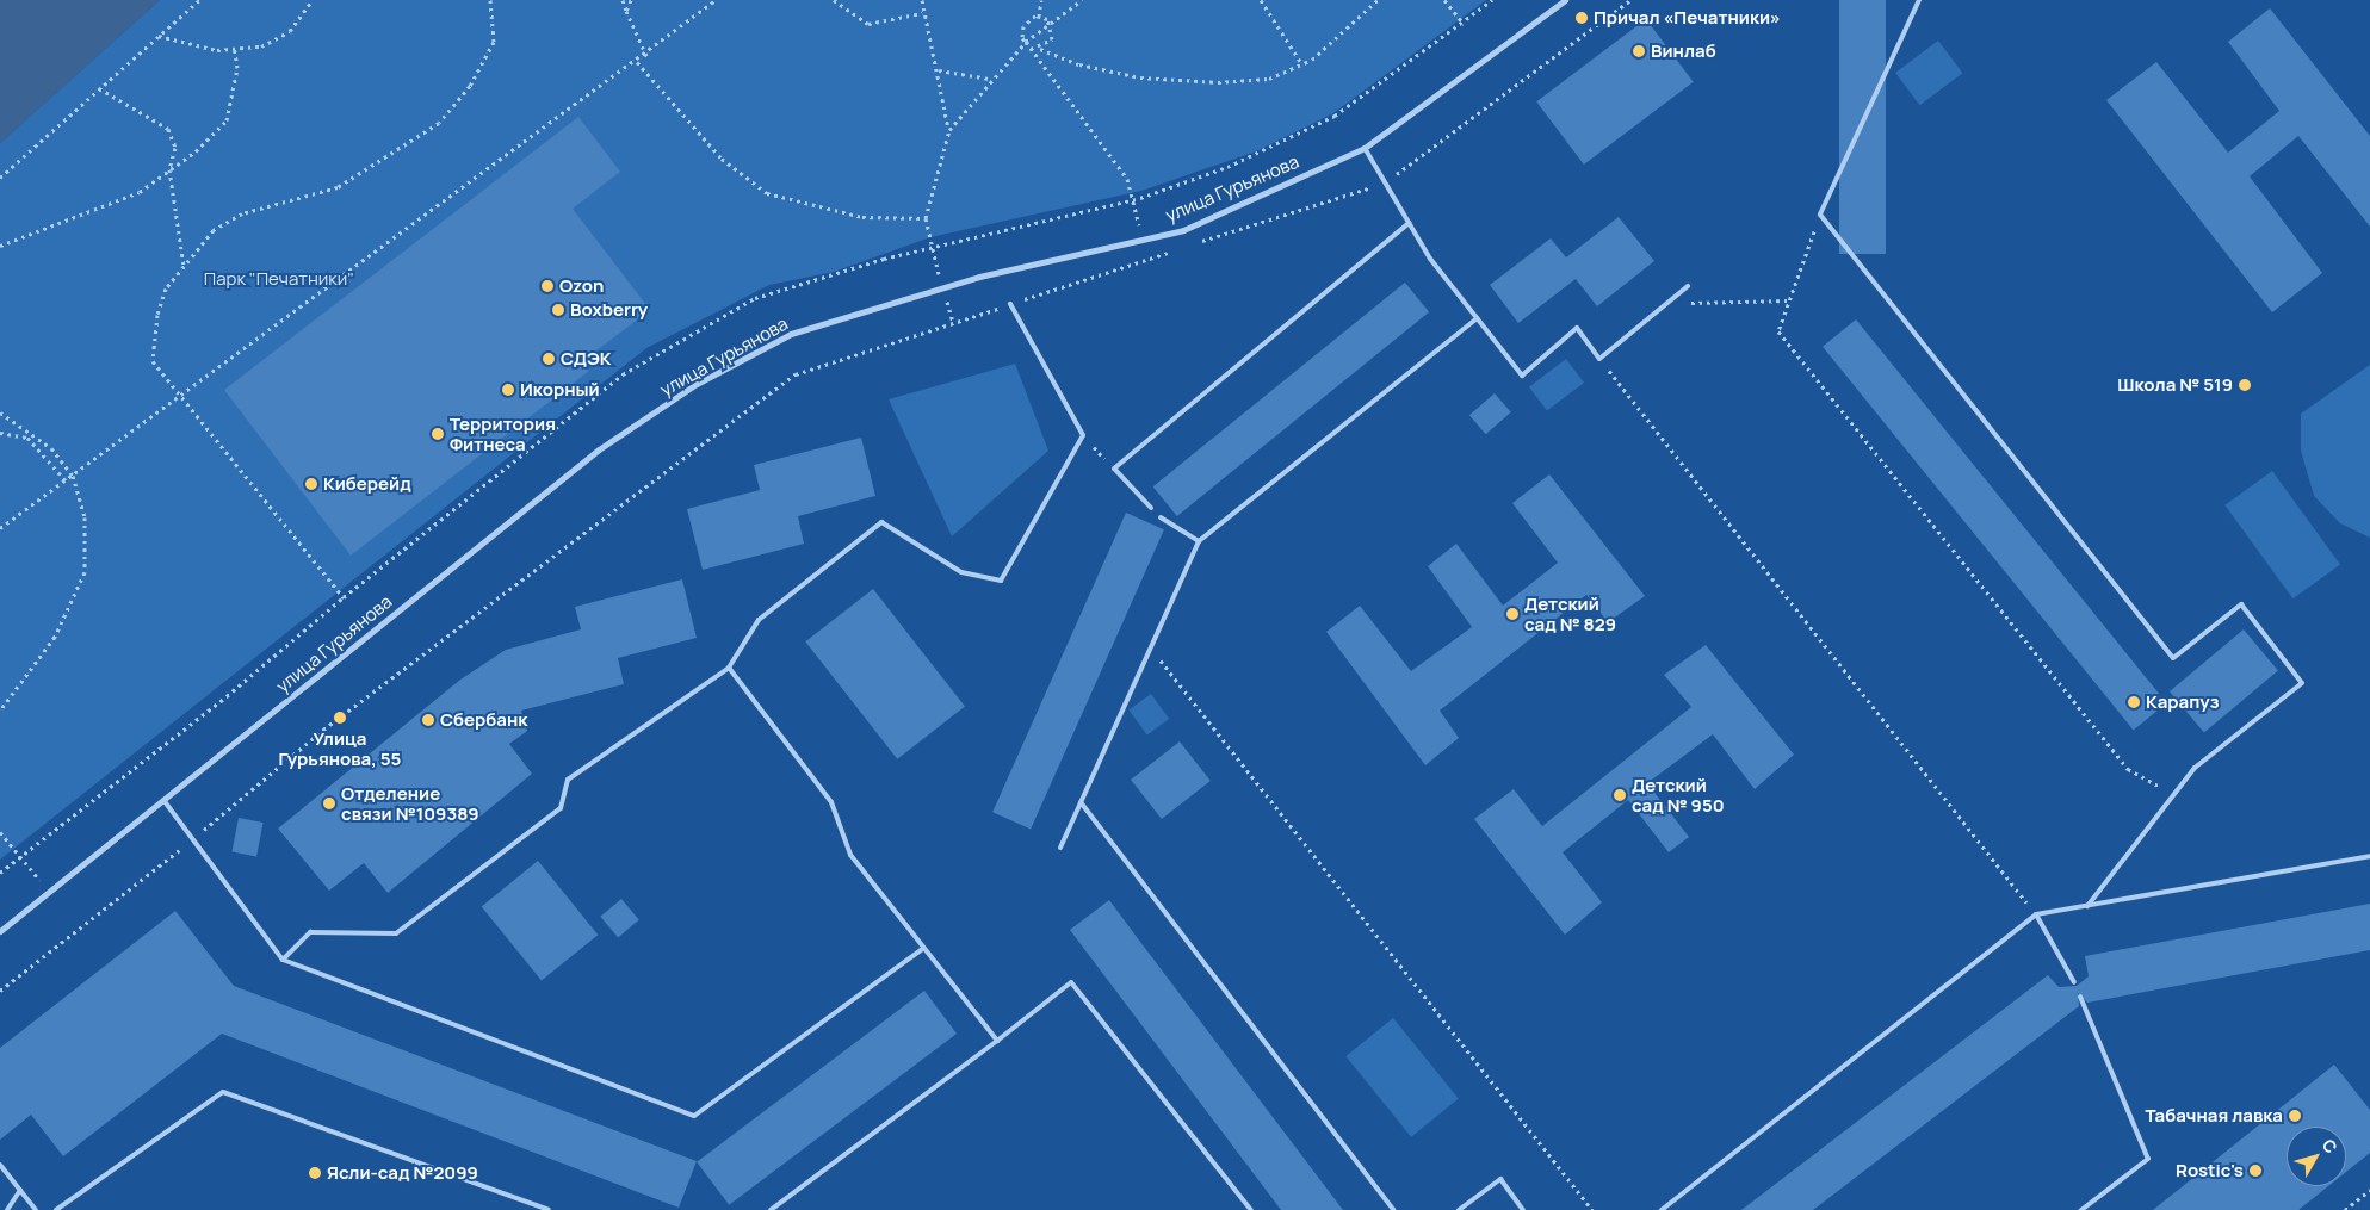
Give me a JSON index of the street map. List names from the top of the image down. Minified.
{"streets":{"street":["улица Гурьянова"]},"parks":["Парк \"Печатники\""],"places":["Причал «Печатники»","Винлаб","Ozon","Boxberry","СДЭК","Школа № 519","Икорный","Территория Фитнеса","Киберейд","Детский сад № 829","Карапуз","Улица Гурьянова, 55","Сбербанк","Детский сад № 950","Отделение связи №109389","Табачная лавка","Rostic's","Ясли-сад №2099"],"north":"top right"}
